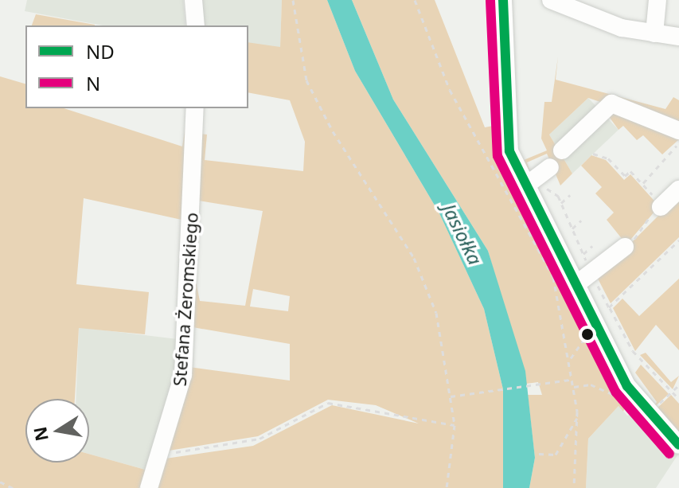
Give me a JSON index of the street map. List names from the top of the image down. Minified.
{"streets":{"street":["Stefana Żeromskiego"]},"water":["Jasiołka"],"lines":["transit line ND","transit line N"],"legend":["ND","N"],"north":"left"}
